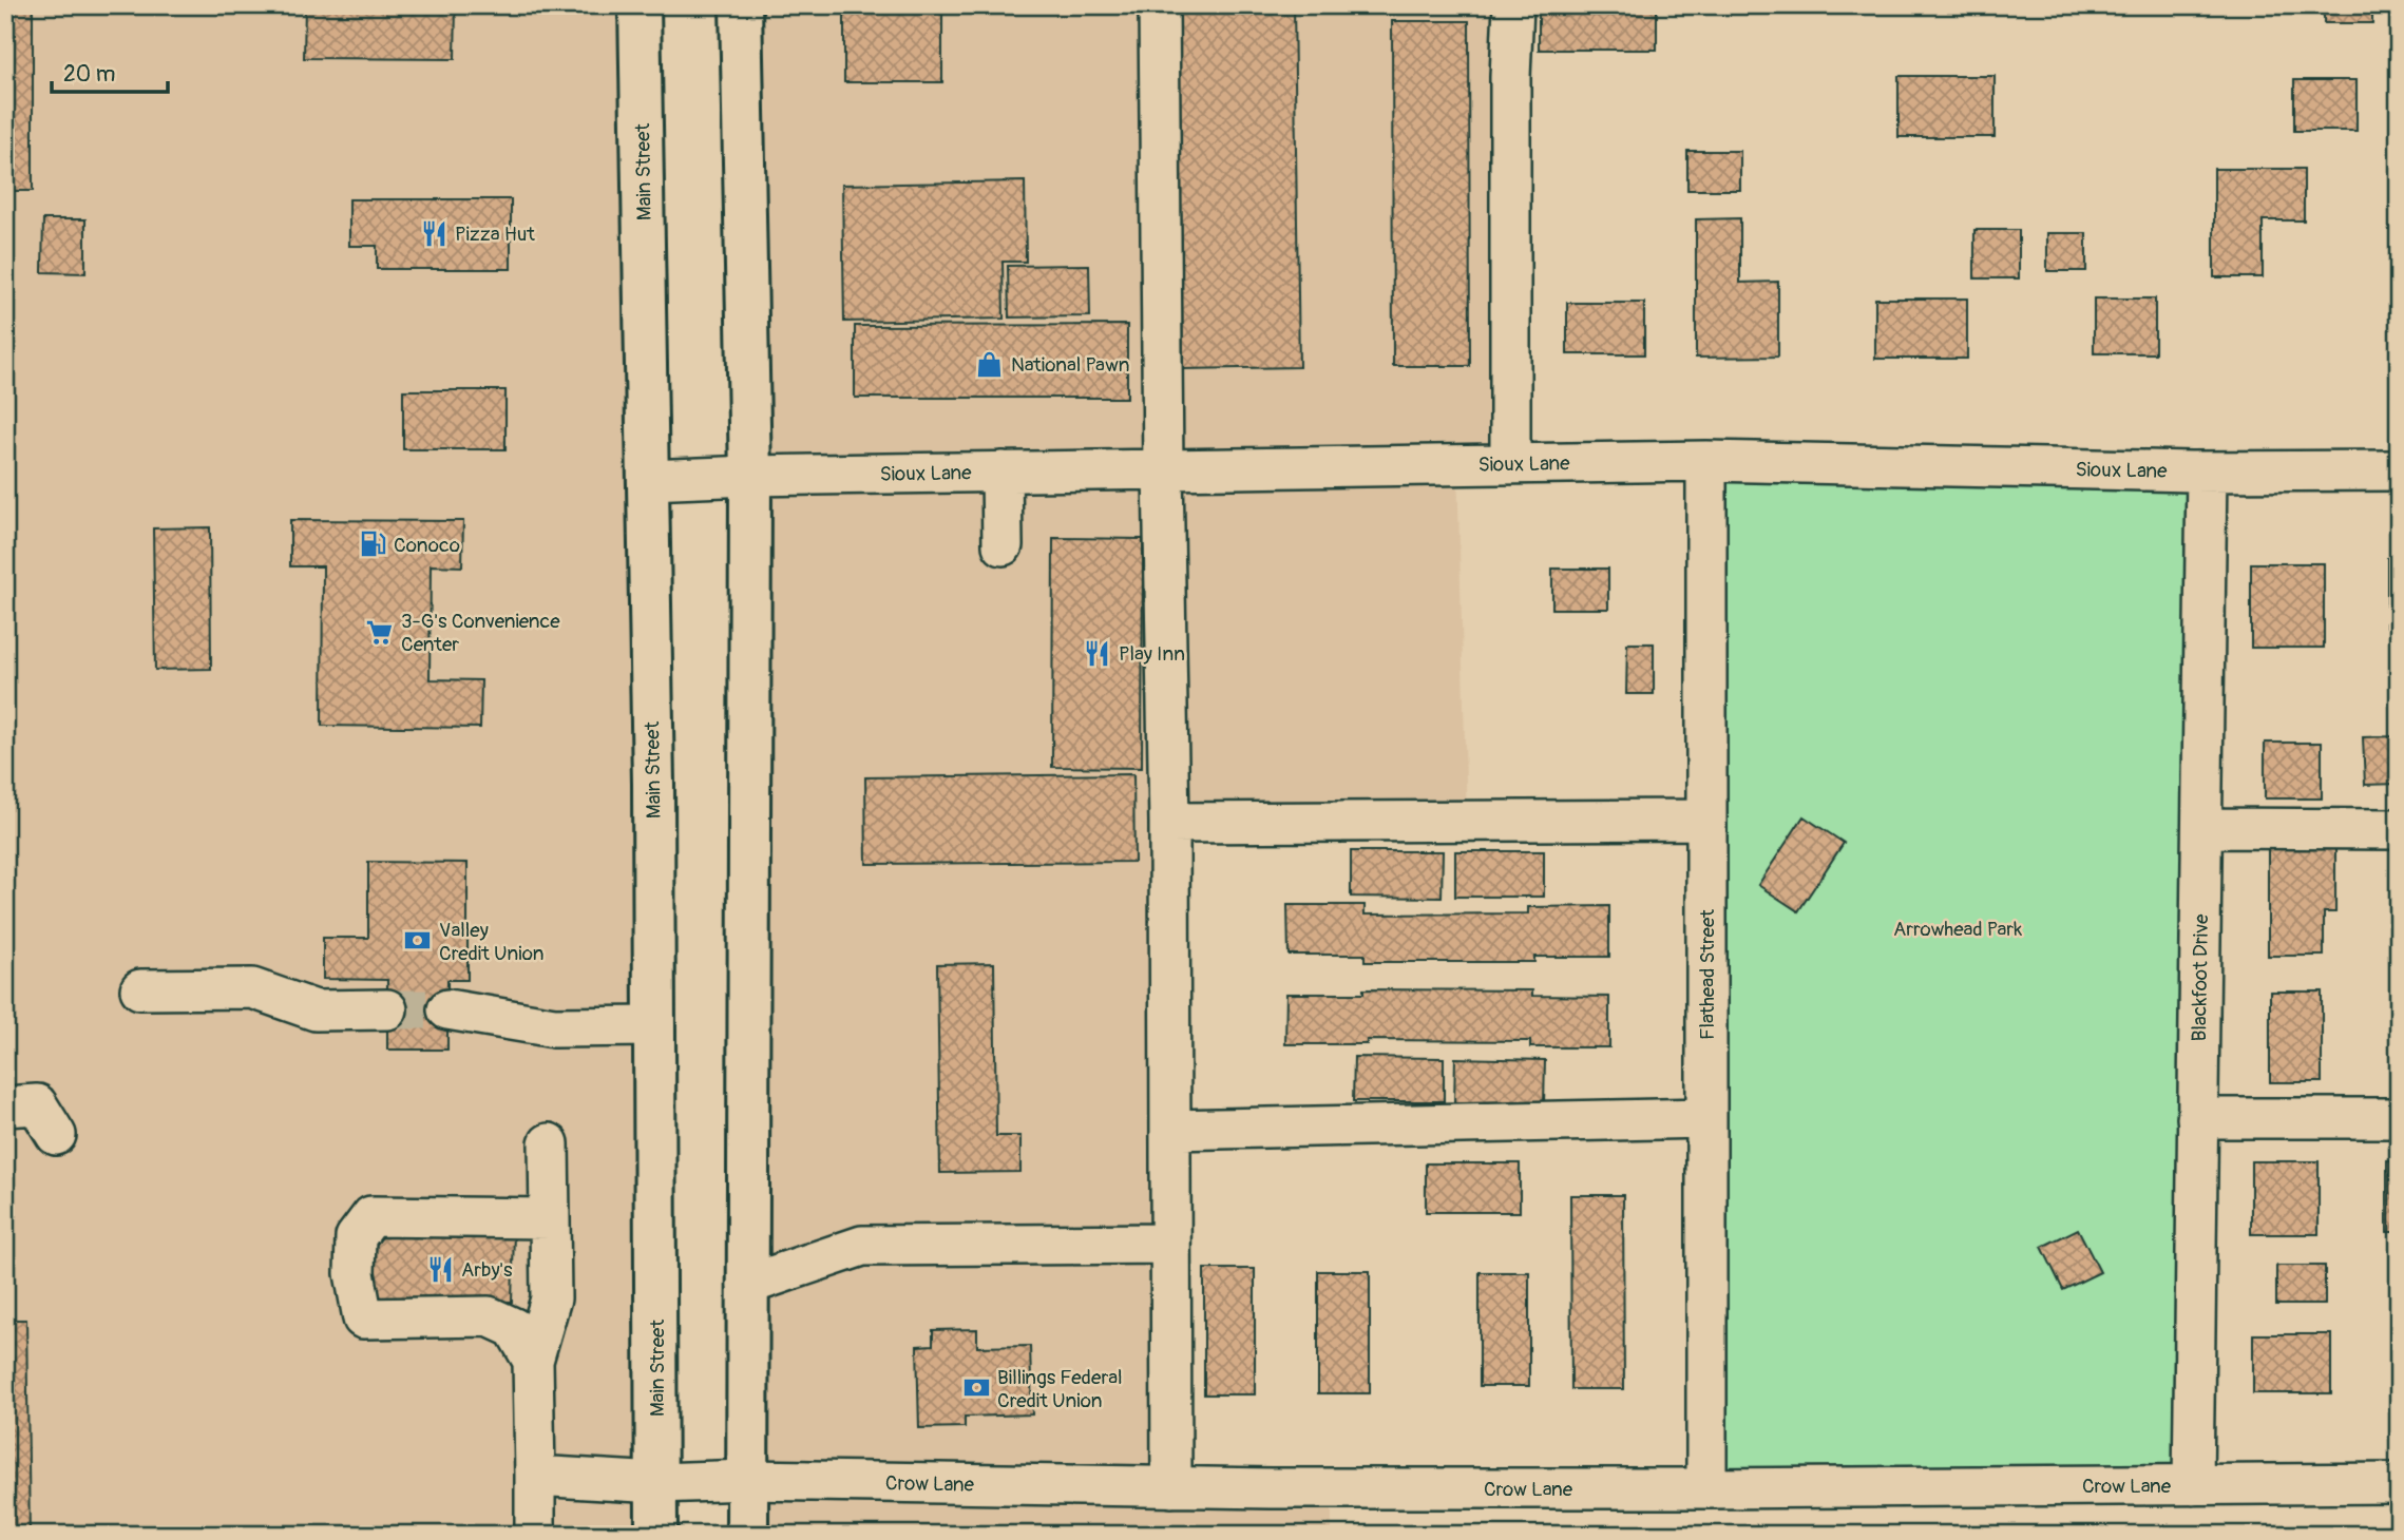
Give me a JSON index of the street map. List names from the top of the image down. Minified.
{"streets":{"main road":["Main Street"],"street":["Sioux Lane","Flathead Street","Blackfoot Drive","Crow Lane"]},"crossings":[["Main Street","Sioux Lane"],["Main Street","Crow Lane"],["Sioux Lane","Flathead Street"],["Sioux Lane","Blackfoot Drive"],["Flathead Street","Crow Lane"],["Blackfoot Drive","Crow Lane"]],"parks":["Arrowhead Park"],"places":{"restaurant":["Pizza Hut","Play Inn","Arby's"],"shop":["National Pawn"],"fuel station":["Conoco"],"supermarket":["3-G's Convenience Center"],"bank":["Valley Credit Union","Billings Federal Credit Union"]},"scale_bar":"20 m"}
